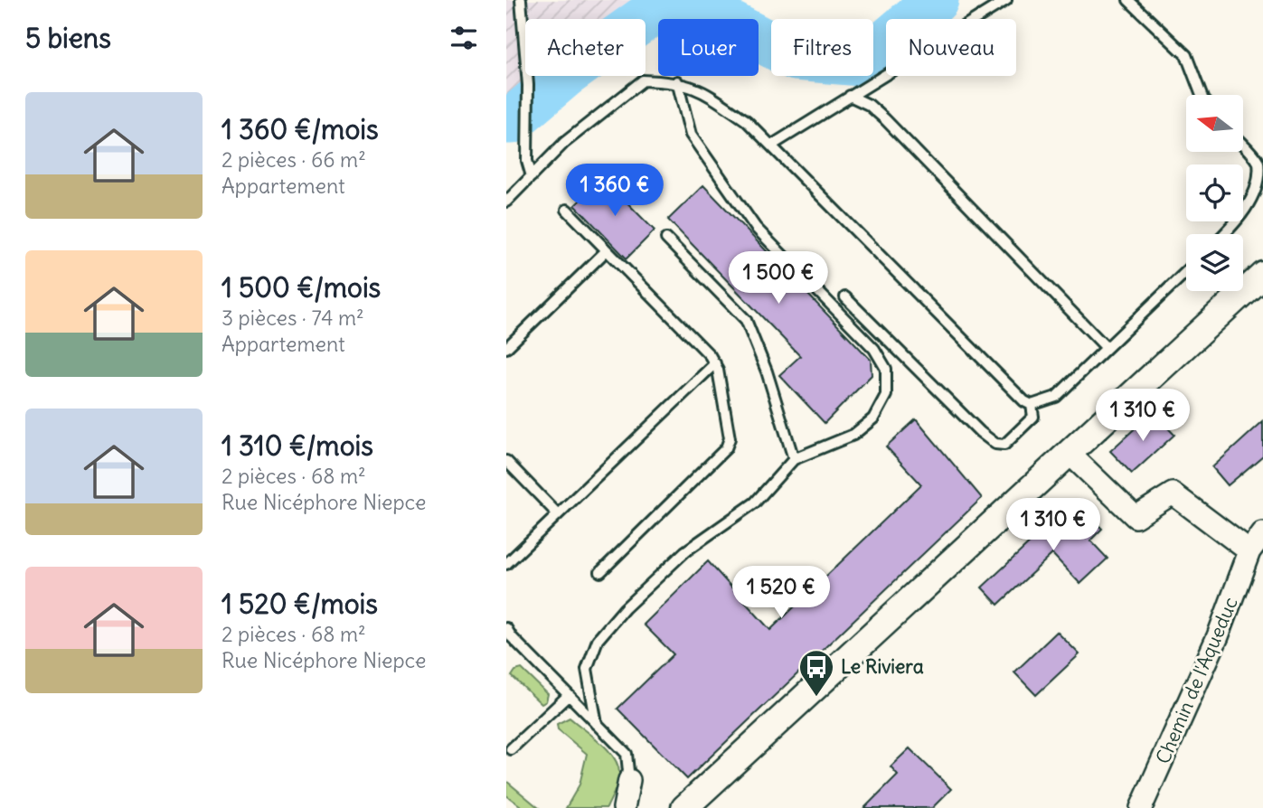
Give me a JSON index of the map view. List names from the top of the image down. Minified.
{"streets":{"street":["Chemin de l'Aqueduc"]},"places":{"bus stop":["Le Riviera"]},"north":"left","page":{"heading":"5 biens","chip":["Acheter","Louer","Filtres","Nouveau"],"list":[{"name":"1 360 €/mois","note":"2 pièces · 66 m² · Appartement"},{"name":"1 500 €/mois","note":"3 pièces · 74 m² · Appartement"},{"name":"1 310 €/mois","note":"2 pièces · 68 m² · Rue Nicéphore Niepce"},{"name":"1 520 €/mois","note":"2 pièces · 68 m² · Rue Nicéphore Niepce"}],"price":["1 360 €","1 500 €","1 310 €","1 310 €","1 520 €"]}}
